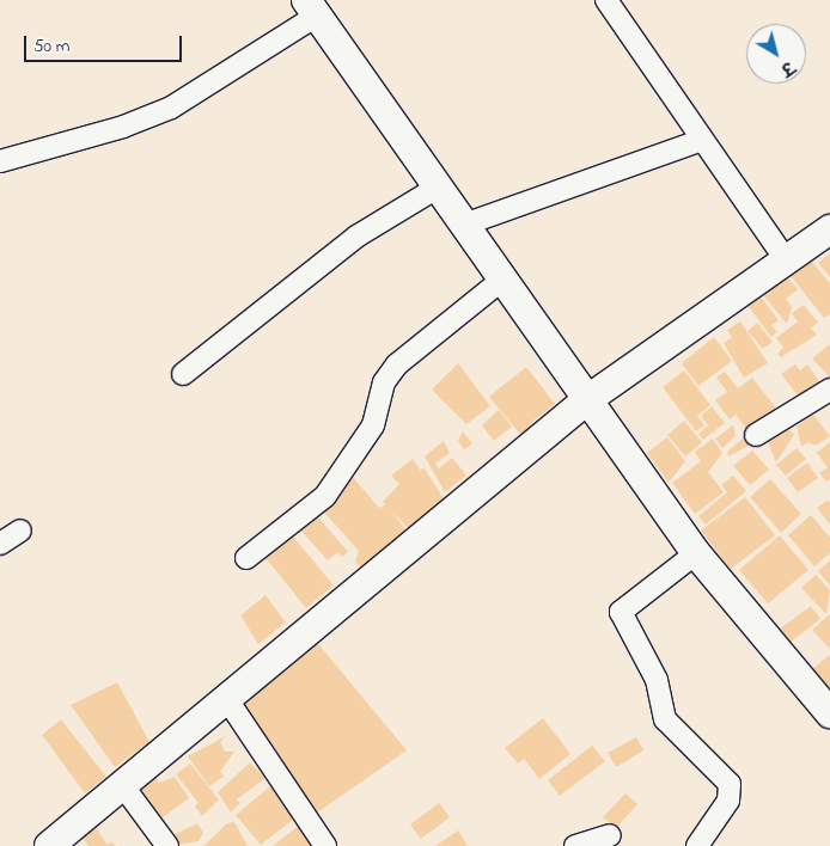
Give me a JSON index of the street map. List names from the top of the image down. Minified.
{"scale_bar":"50 m","north":"bottom right"}
